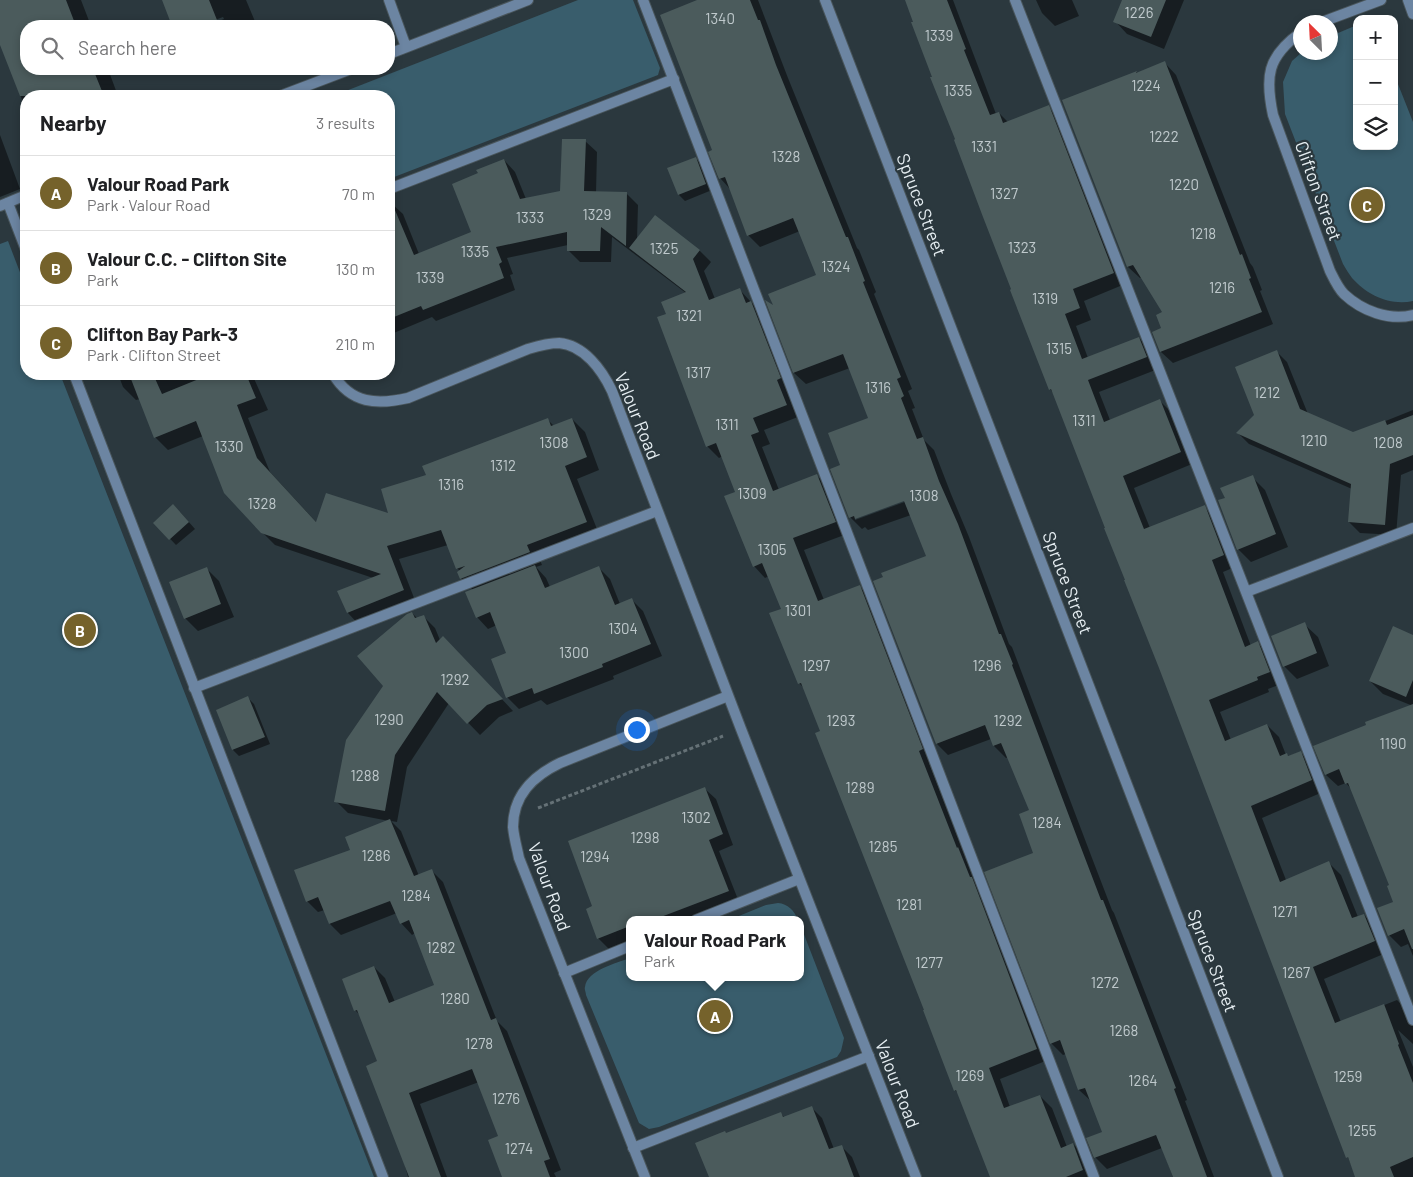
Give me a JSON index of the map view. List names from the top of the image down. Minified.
{"streets":{"street":["Clifton Street","Spruce Street","Valour Road"]},"house_numbers":["1226","1340","1339","1224","1335","1222","1331","1328","1220","1327","1329","1333","1218","1323","1325","1335","1324","1339","1216","1319","1321","1315","1317","1316","1212","1311","1311","1210","1308","1208","1330","1312","1316","1309","1308","1328","1305","1301","1304","1300","1297","1296","1292","1290","1293","1292","1190","1288","1289","1302","1284","1298","1285","1286","1294","1284","1281","1271","1282","1277","1267","1272","1280","1268","1278","1269","1259","1264","1276","1255","1274"],"north":"top left","page":{"map_buttons":["+","−"],"search":"Search here","heading":["Nearby","3 results"],"list":[{"mark":"A","name":"Valour Road Park","note":"Park · Valour Road","value":"70 m"},{"mark":"B","name":"Valour C.C. - Clifton Site","note":"Park","value":"130 m"},{"mark":"C","name":"Clifton Bay Park-3","note":"Park · Clifton Street","value":"210 m"}],"pins":["C","B","A"],"popup":["Valour Road Park","Park"]}}
